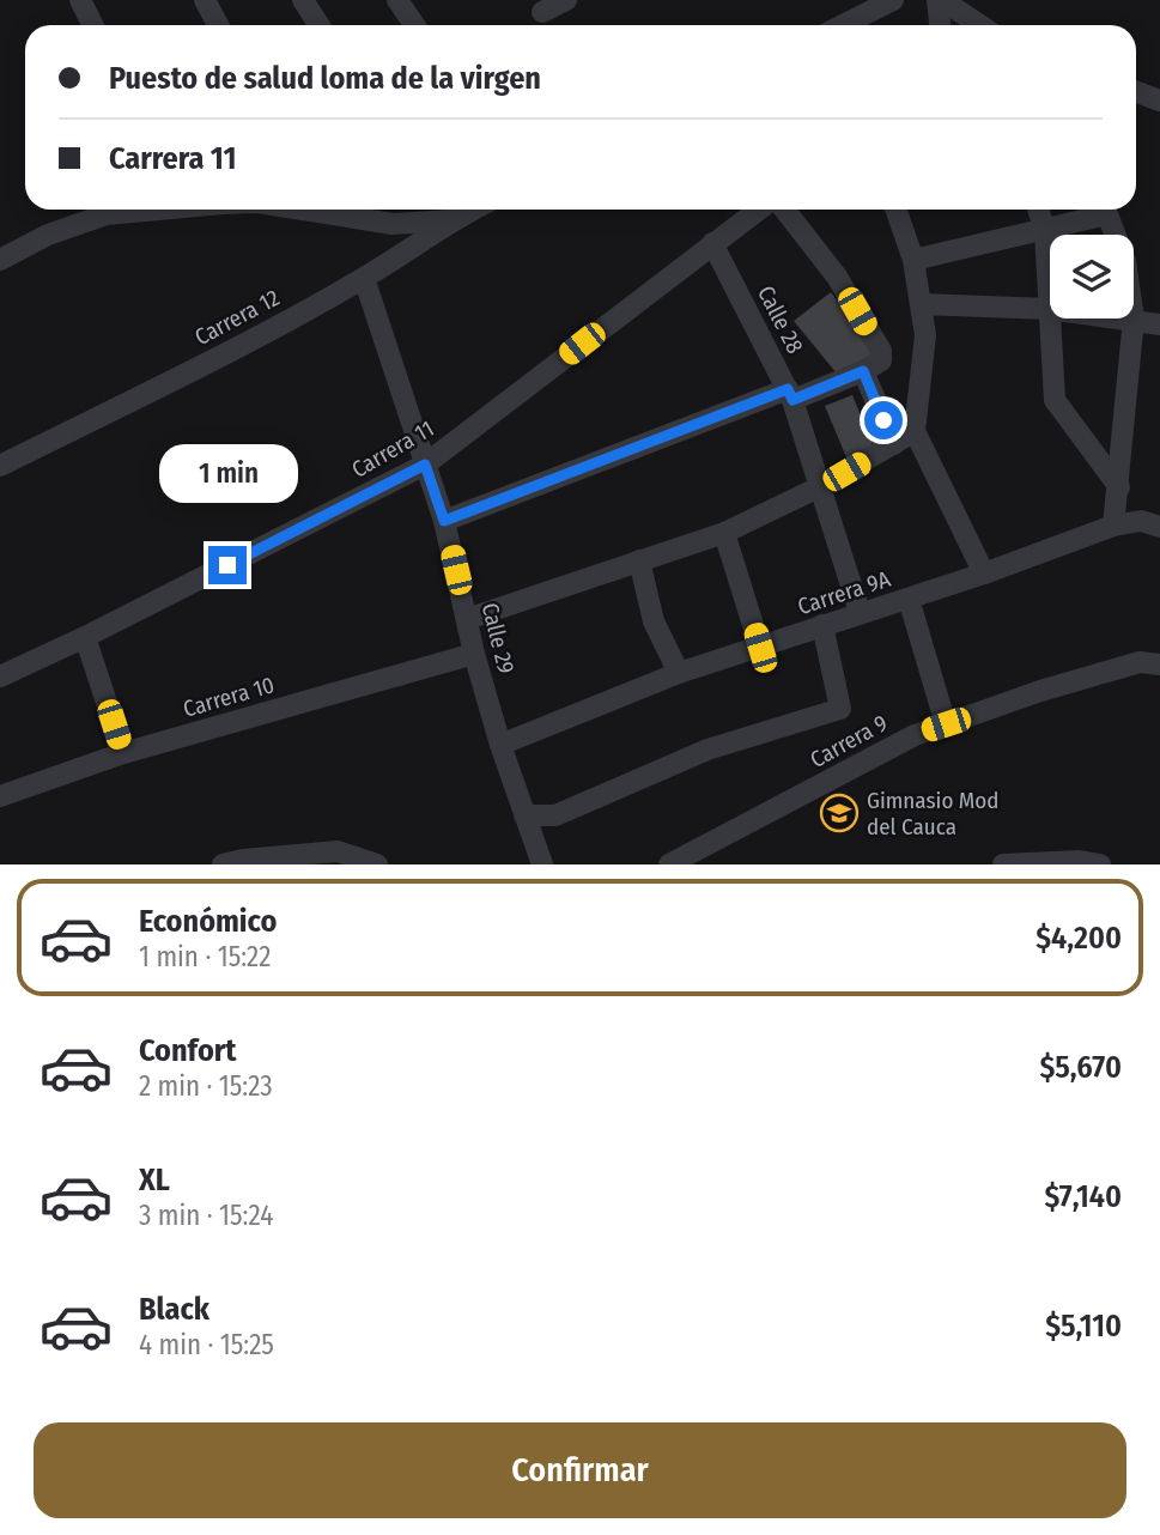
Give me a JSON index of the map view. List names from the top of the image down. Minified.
{"streets":{"street":["Carrera 12","Calle 28","Carrera 11","Carrera 9A","Calle 29","Carrera 10","Carrera 9"]},"crossings":[["Carrera 12","Calle 29"],["Calle 28","Carrera 11"],["Calle 28","Carrera 9A"],["Carrera 11","Calle 29"],["Carrera 9A","Calle 29"],["Calle 29","Carrera 10"]],"places":{"school or university":["Gimnasio Mod del Cauca"]},"page":{"banner":["Puesto de salud loma de la virgen","Carrera 11"],"bubble":"1 min","list":[{"name":"Económico","note":"1 min · 15:22","value":"$4,200"},{"name":"Confort","note":"2 min · 15:23","value":"$5,670"},{"name":"XL","note":"3 min · 15:24","value":"$7,140"},{"name":"Black","note":"4 min · 15:25","value":"$5,110"}],"buttons":"Confirmar"}}
